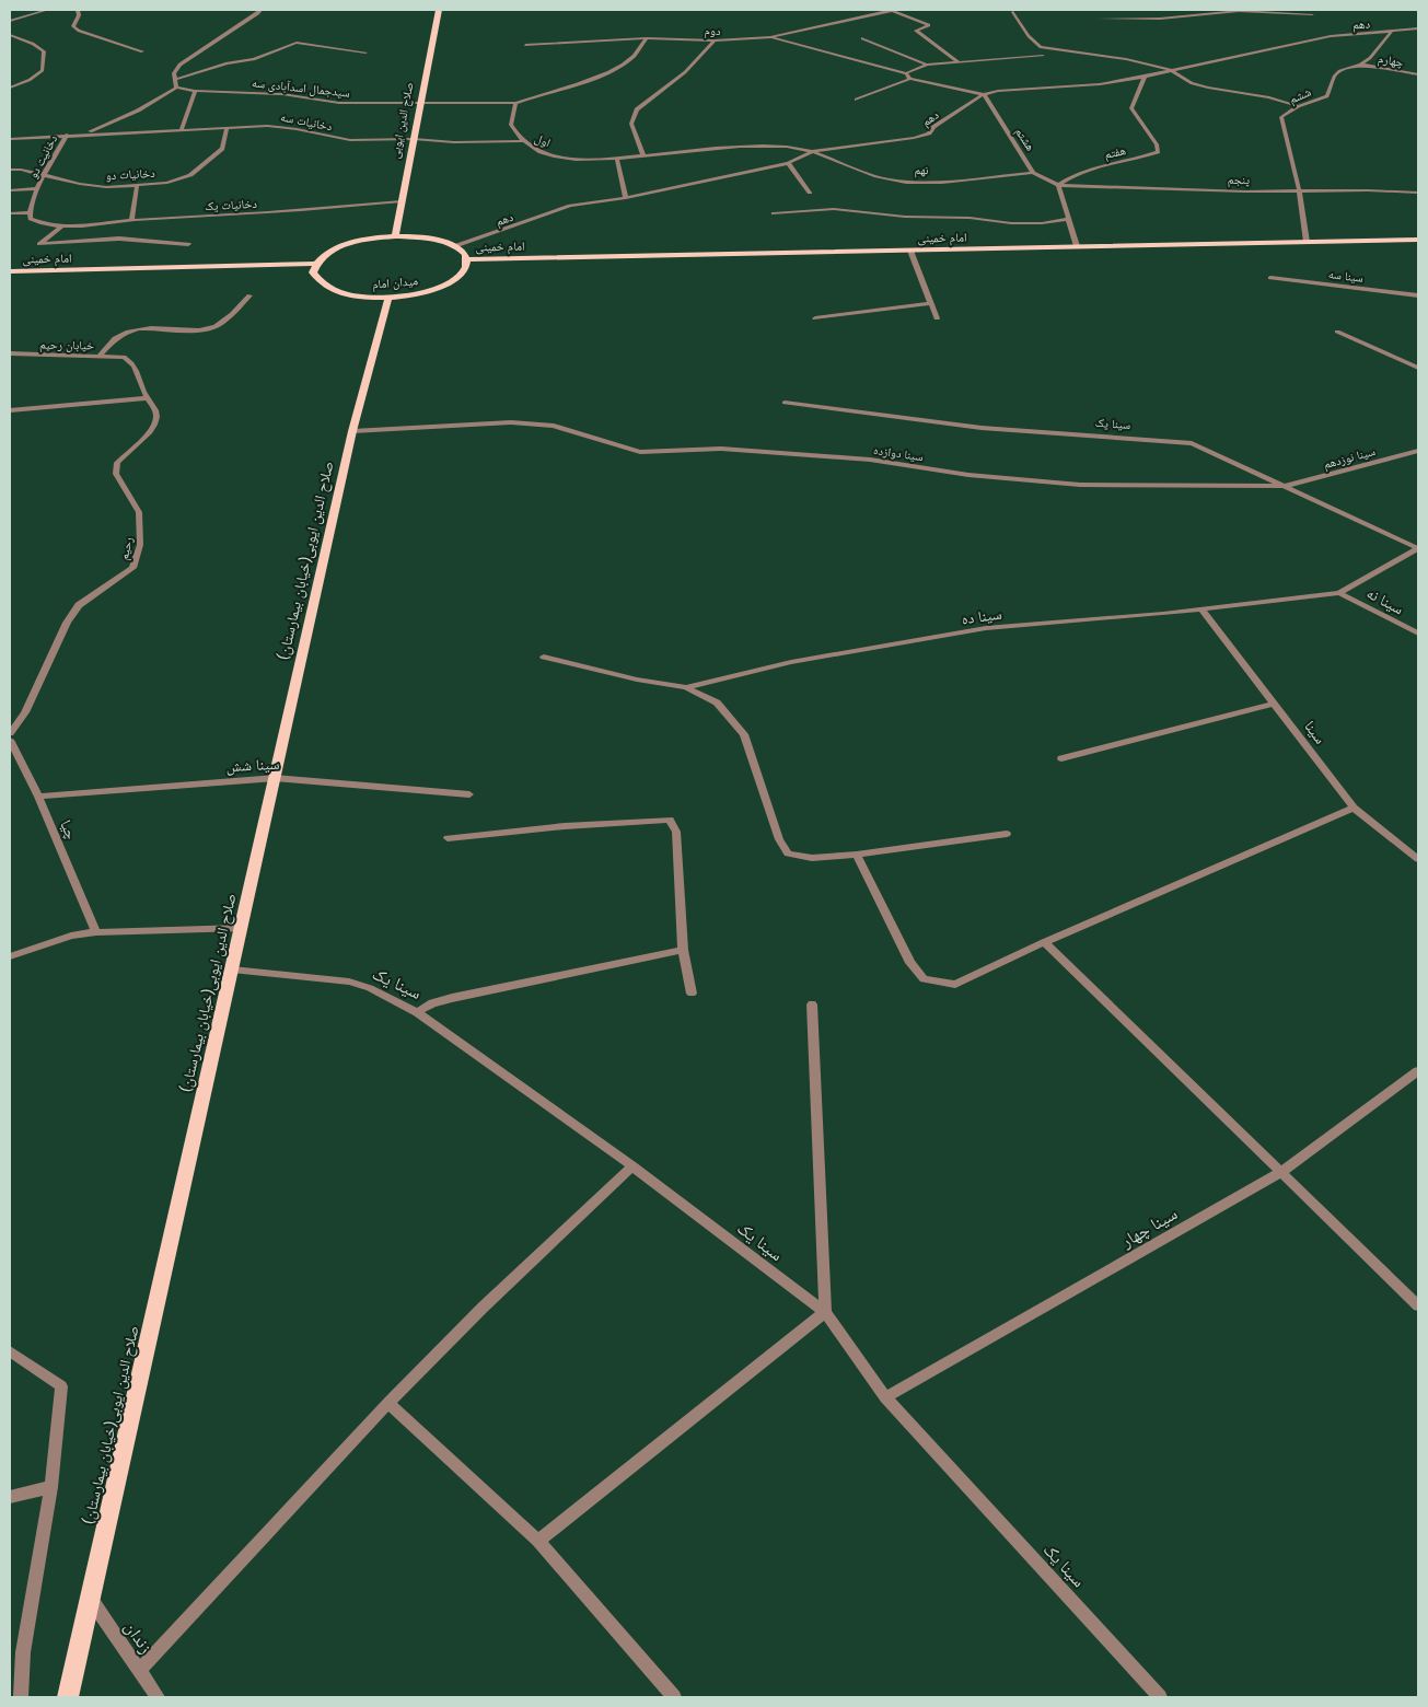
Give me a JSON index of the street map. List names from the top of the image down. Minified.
{"streets":{"main road":["صلاح الدین ایوبی","امام خمینی","میدان امام","صلاح الدین ایوبی(خیابان بیمارستان)"],"street":["دهم","دوم","چهارم","سیدجمال اسدآبادی سه","ششم","دخانیات سه","هشتم","اول","هفتم","دخانیت دو","نهم","دخانیات دو","پنجم","دخانیات یک","سینا سه","خیابان رحیم","سینا یک","سینا دوازده","سینا نوزدهم","رحیم","سینا نه","سینا ده","سینا","سینا شش","چیا","سینا چهار","زندان"]},"crossings":[["دهم","ششم"],["دهم","هشتم"],["دهم","اول"],["دهم","هفتم"],["دهم","نهم"],["چهارم","ششم"],["سیدجمال اسدآبادی سه","صلاح الدین ایوبی"],["سیدجمال اسدآبادی سه","دخانیات سه"],["سیدجمال اسدآبادی سه","اول"],["ششم","پنجم"],["ششم","امام خمینی"],["صلاح الدین ایوبی","دخانیات سه"],["صلاح الدین ایوبی","دخانیات یک"],["دخانیات سه","اول"],["دخانیات سه","دخانیت دو"],["دخانیات سه","دخانیات دو"],["هشتم","هفتم"],["هشتم","نهم"],["هشتم","پنجم"],["اول","نهم"],["هفتم","پنجم"],["دخانیت دو","دخانیات دو"],["دخانیت دو","دخانیات یک"],["امام خمینی","میدان امام"],["میدان امام","صلاح الدین ایوبی(خیابان بیمارستان)"],["خیابان رحیم","رحیم"],["سینا یک","سینا دوازده"],["سینا یک","سینا نوزدهم"],["سینا یک","صلاح الدین ایوبی(خیابان بیمارستان)"],["سینا یک","سینا ده"],["سینا یک","سینا چهار"],["سینا دوازده","سینا نوزدهم"],["سینا دوازده","صلاح الدین ایوبی(خیابان بیمارستان)"],["صلاح الدین ایوبی(خیابان بیمارستان)","سینا شش"],["صلاح الدین ایوبی(خیابان بیمارستان)","زندان"],["سینا نه","سینا ده"],["سینا ده","سینا"],["سینا شش","چیا"]]}
